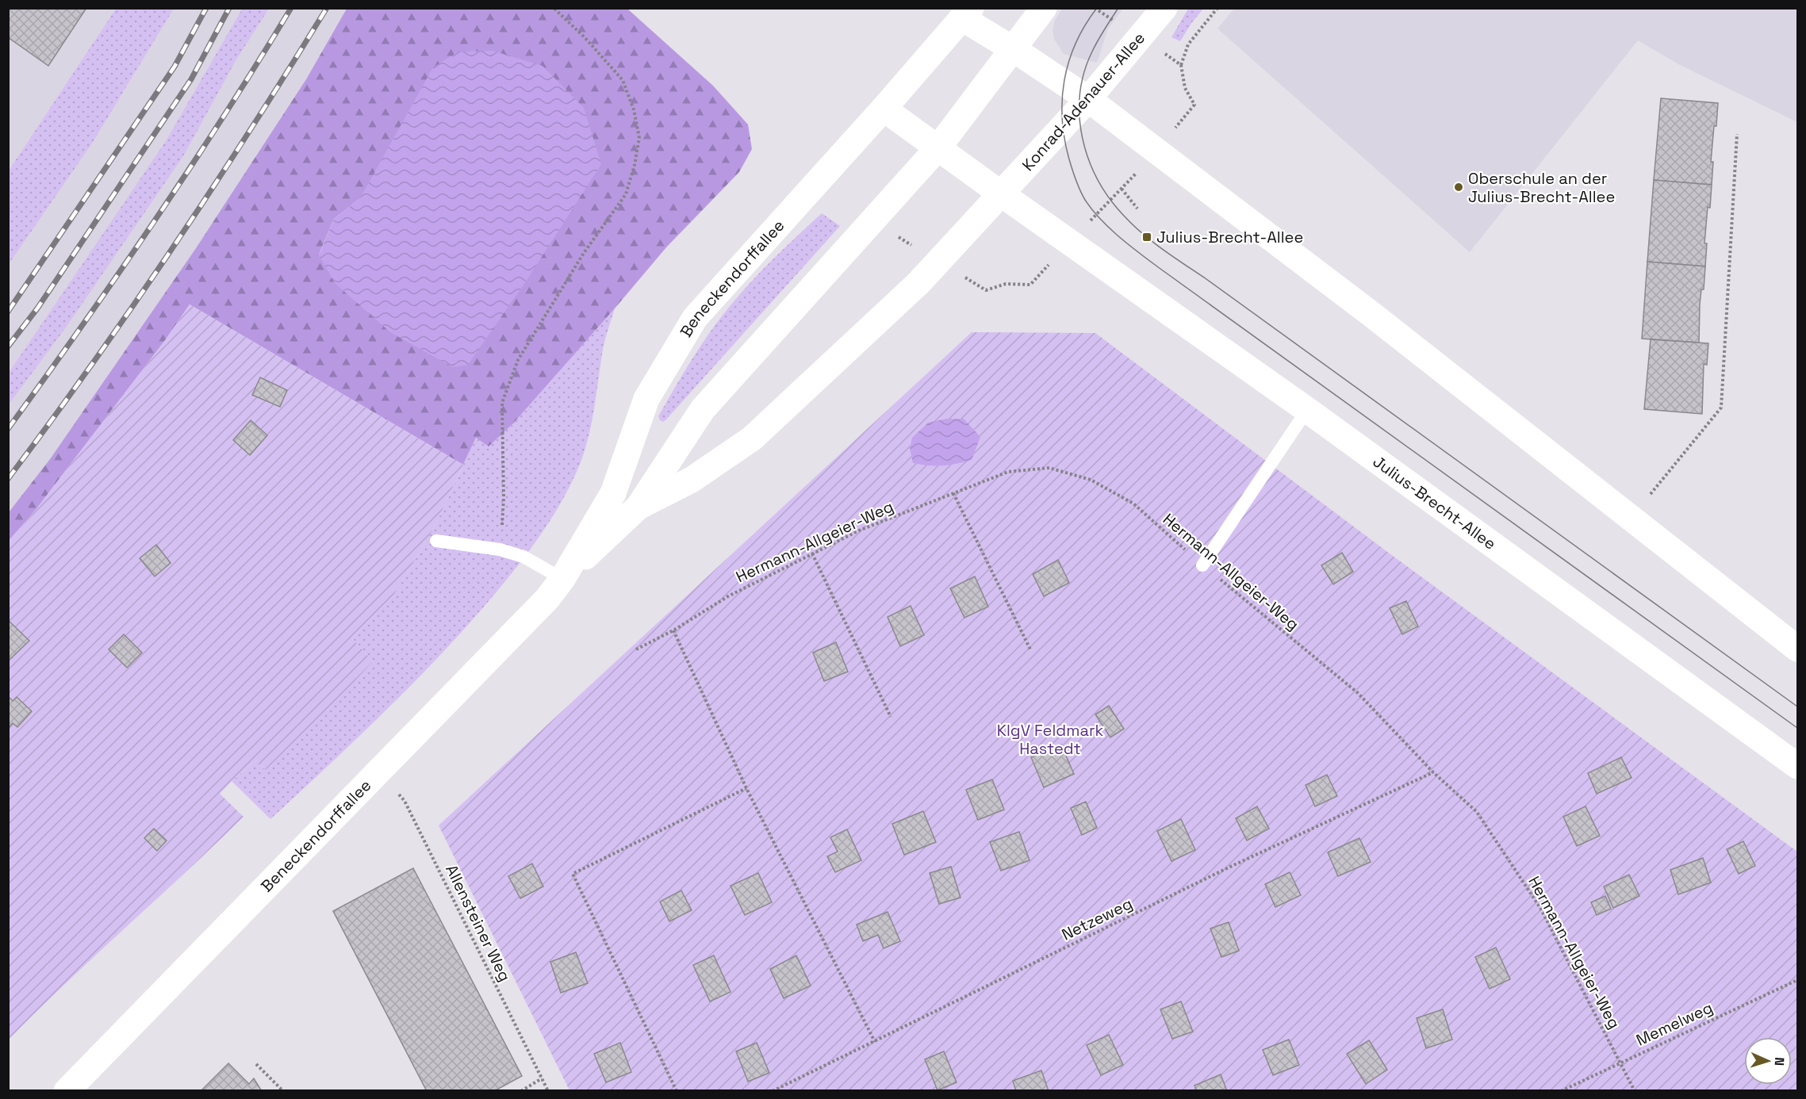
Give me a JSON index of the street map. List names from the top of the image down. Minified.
{"streets":{"street":["Konrad-Adenauer-Allee","Beneckendorffallee","Julius-Brecht-Allee"],"path":["Hermann-Allgeier-Weg","Netzeweg","Allensteiner Weg","Memelweg"]},"crossings":[["Konrad-Adenauer-Allee","Beneckendorffallee"],["Konrad-Adenauer-Allee","Julius-Brecht-Allee"],["Beneckendorffallee","Julius-Brecht-Allee"],["Beneckendorffallee","Allensteiner Weg"],["Hermann-Allgeier-Weg","Netzeweg"],["Hermann-Allgeier-Weg","Memelweg"]],"parks":["KlgV Feldmark Hastedt"],"places":{"other":["Oberschule an der Julius-Brecht-Allee"],"transit":["Julius-Brecht-Allee"]},"north":"right"}
